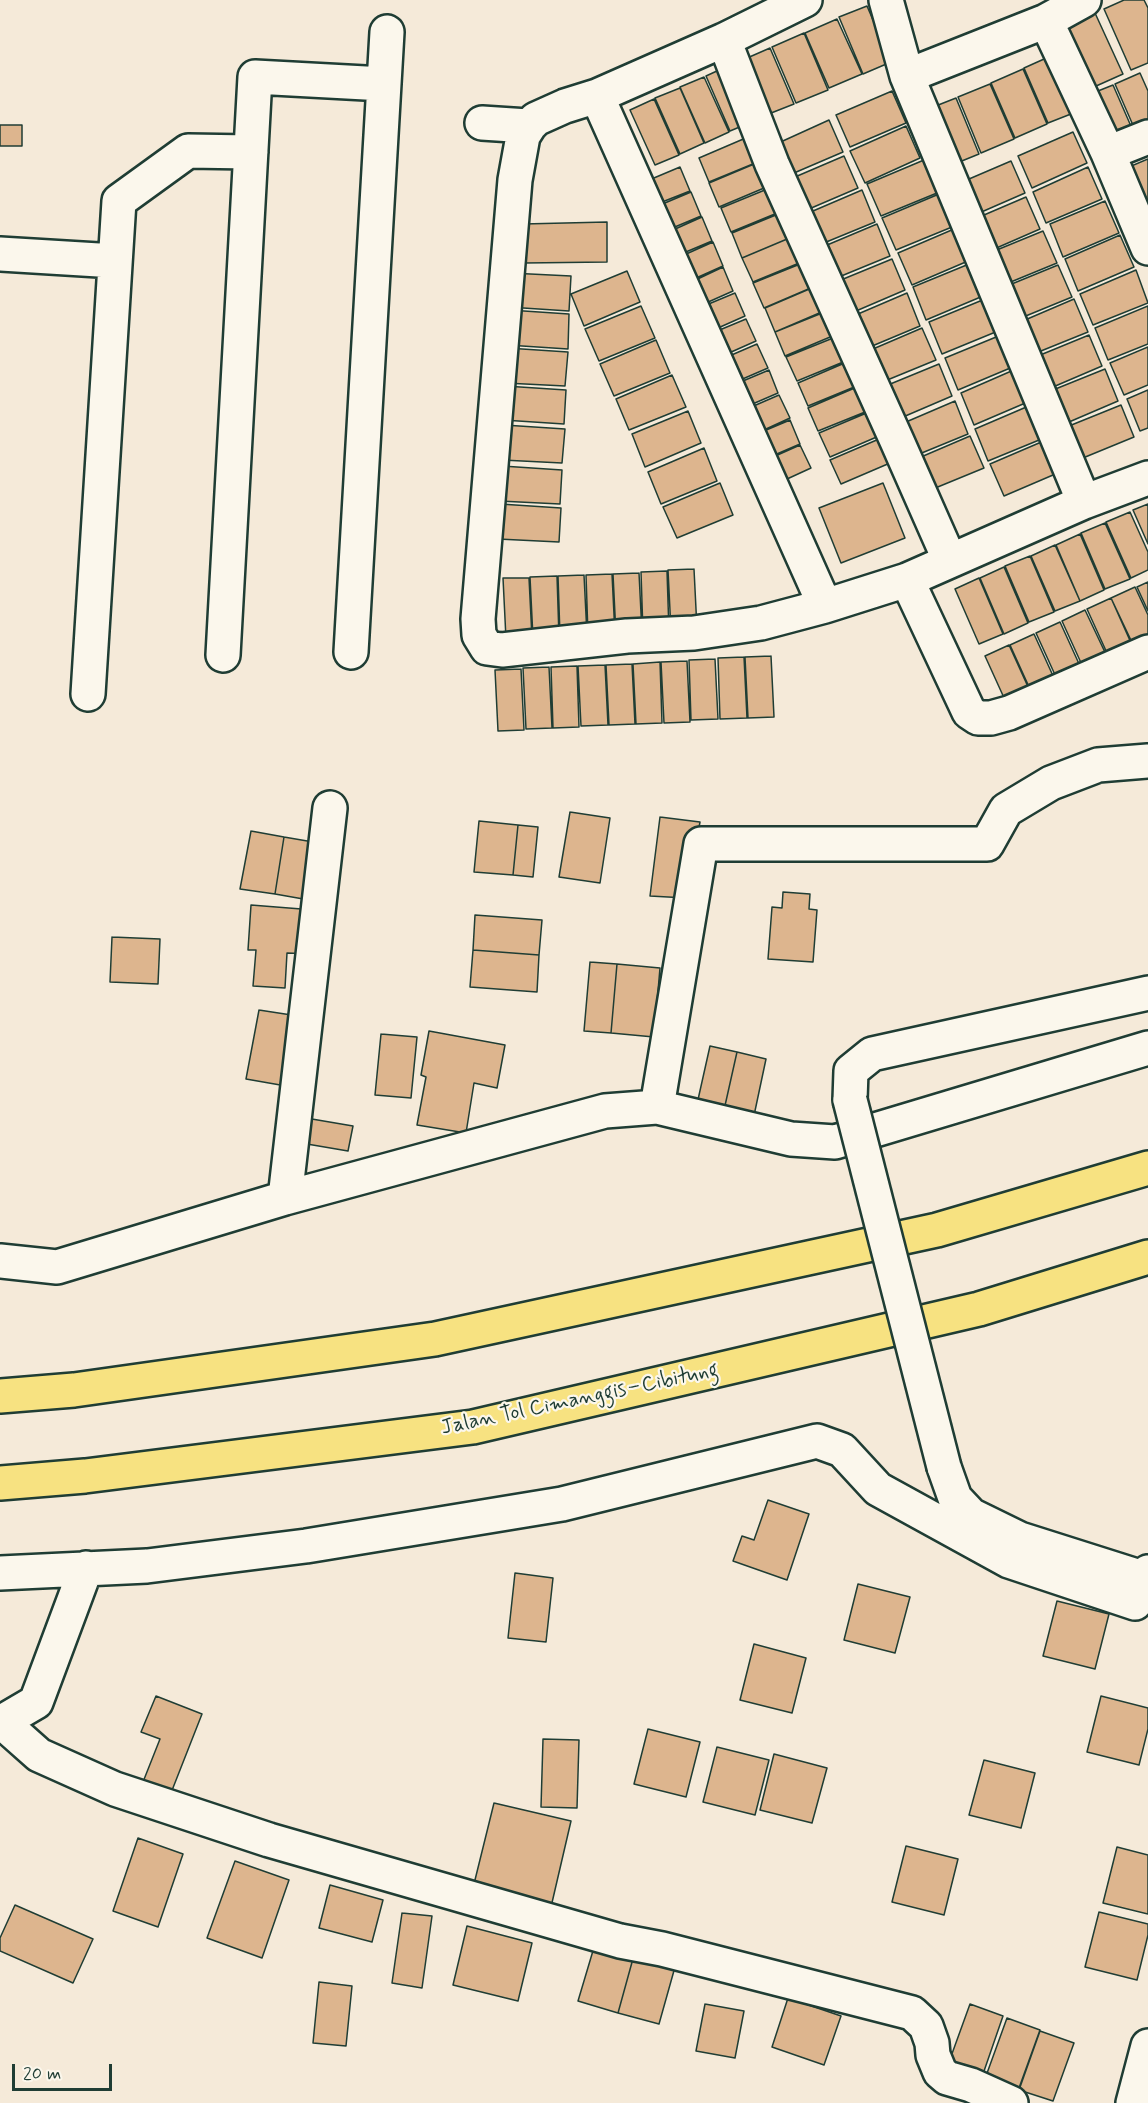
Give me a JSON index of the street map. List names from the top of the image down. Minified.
{"streets":{"highway":["Jalan Tol Cimanggis–Cibitung"]},"scale_bar":"20 m"}
